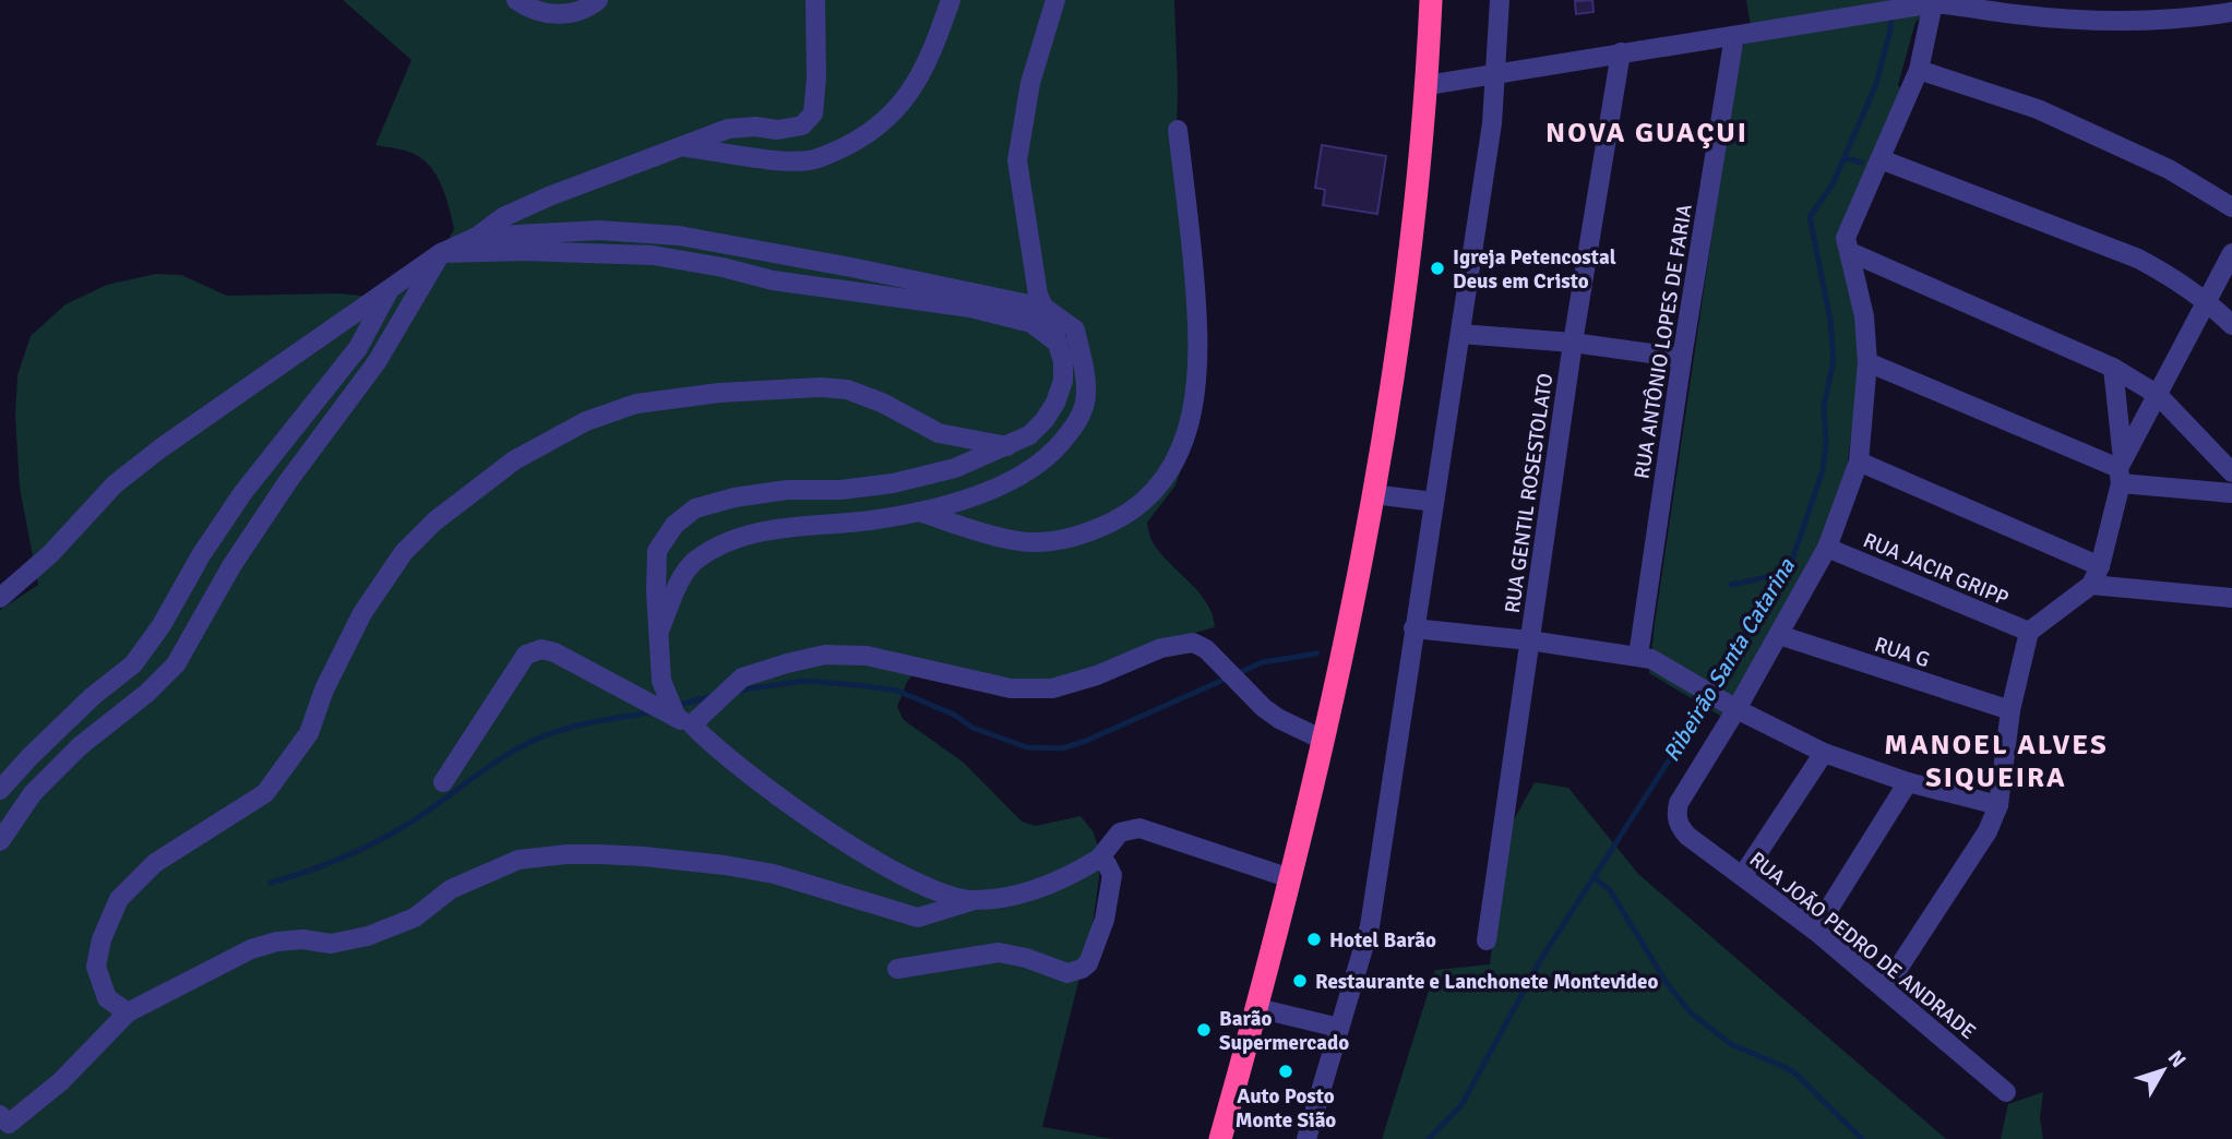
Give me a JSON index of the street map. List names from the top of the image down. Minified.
{"streets":{"street":["RUA ANTÔNIO LOPES DE FARIA","RUA GENTIL ROSESTOLATO","RUA JACIR GRIPP","RUA G","RUA JOÃO PEDRO DE ANDRADE"]},"districts":["NOVA GUAÇUI","MANOEL ALVES SIQUEIRA"],"water":["Ribeirão Santa Catarina"],"places":["Igreja Petencostal Deus em Cristo","Hotel Barão","Restaurante e Lanchonete Montevideo","Barão Supermercado","Auto Posto Monte Sião"],"north":"top right"}
